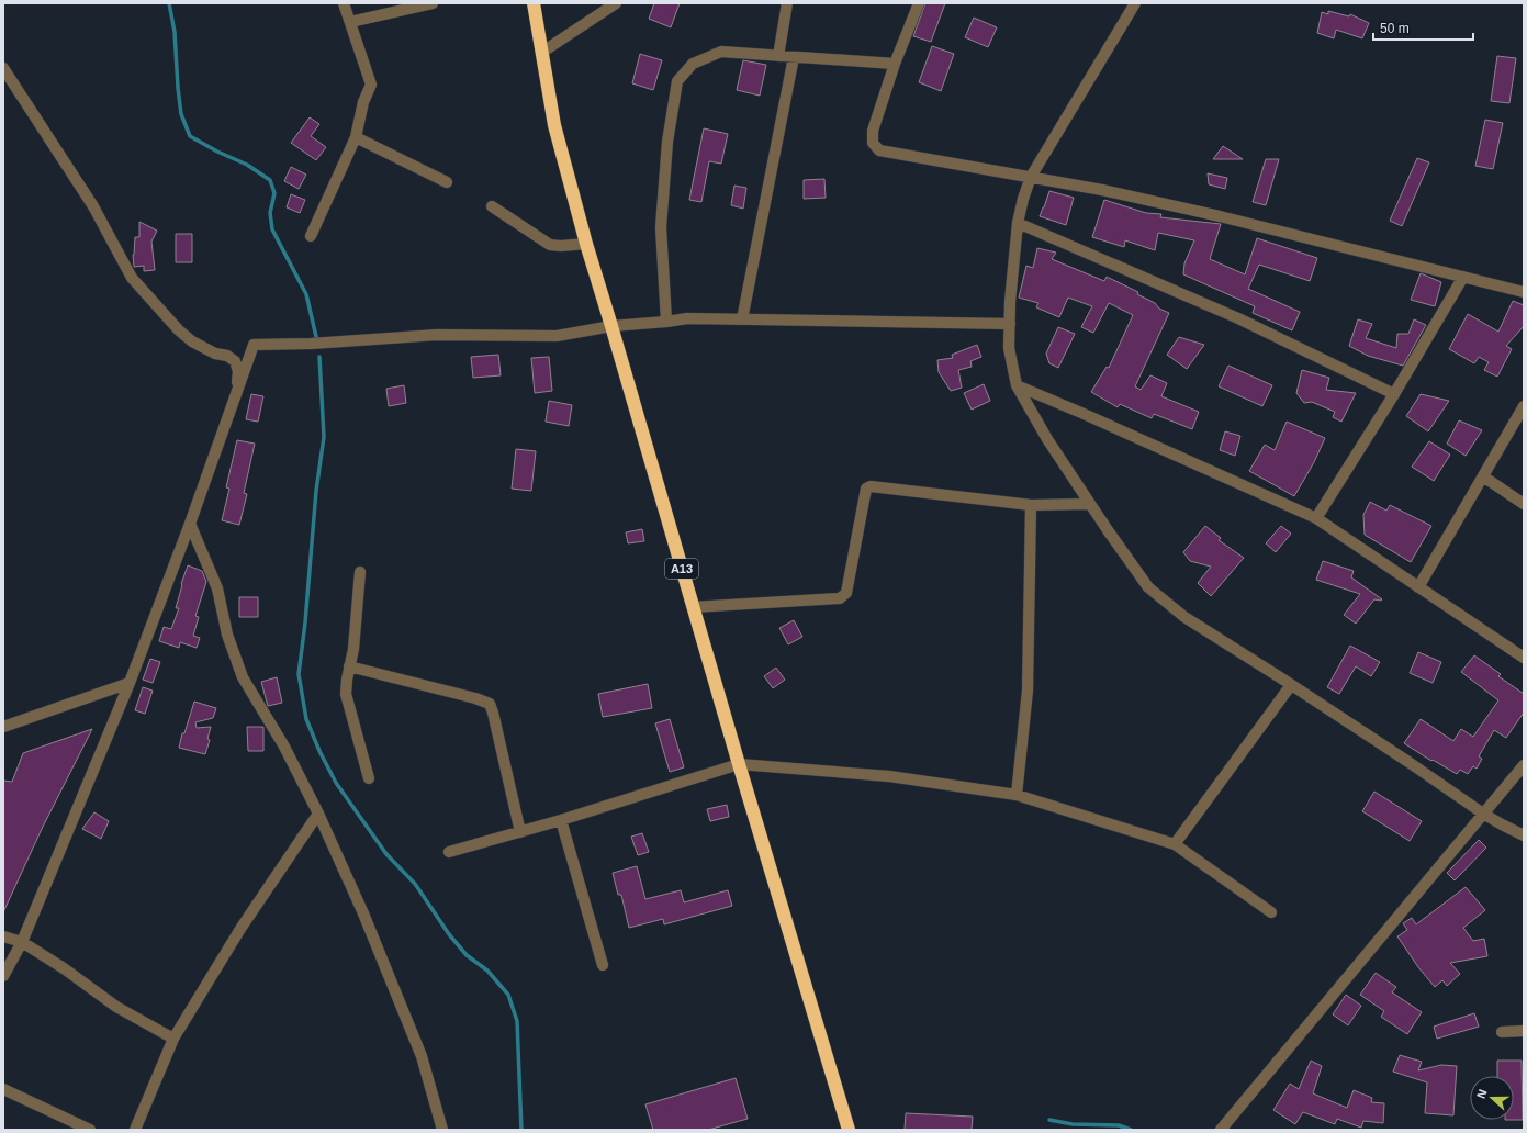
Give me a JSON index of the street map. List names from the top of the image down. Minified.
{"streets":{"highway":["A13"]},"scale_bar":"50 m","north":"left"}
